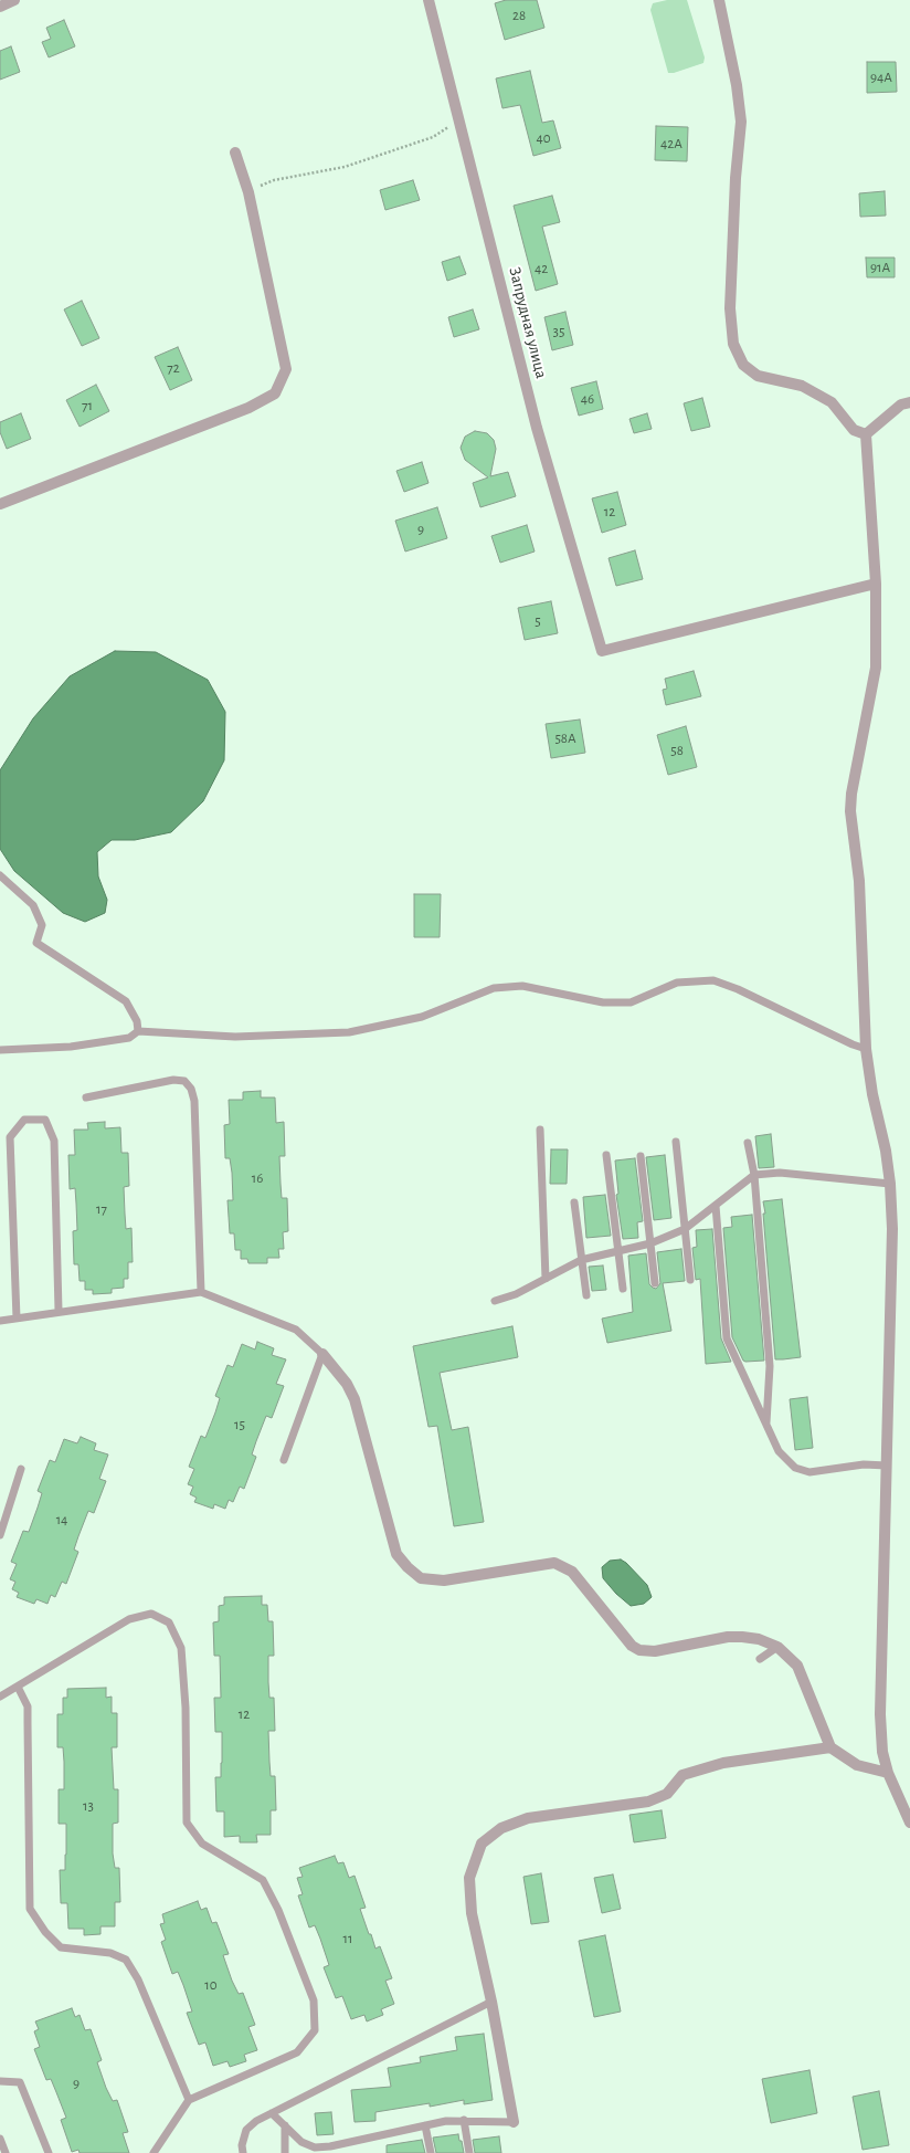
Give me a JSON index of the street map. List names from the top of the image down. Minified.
{"streets":{"street":["Запрудная улица"]},"house_numbers":["28","94А","40","42А","91А","42","35","72","46","71","12","9","5","58А","58","16","17","15","14","12","13","11","10","9"]}
